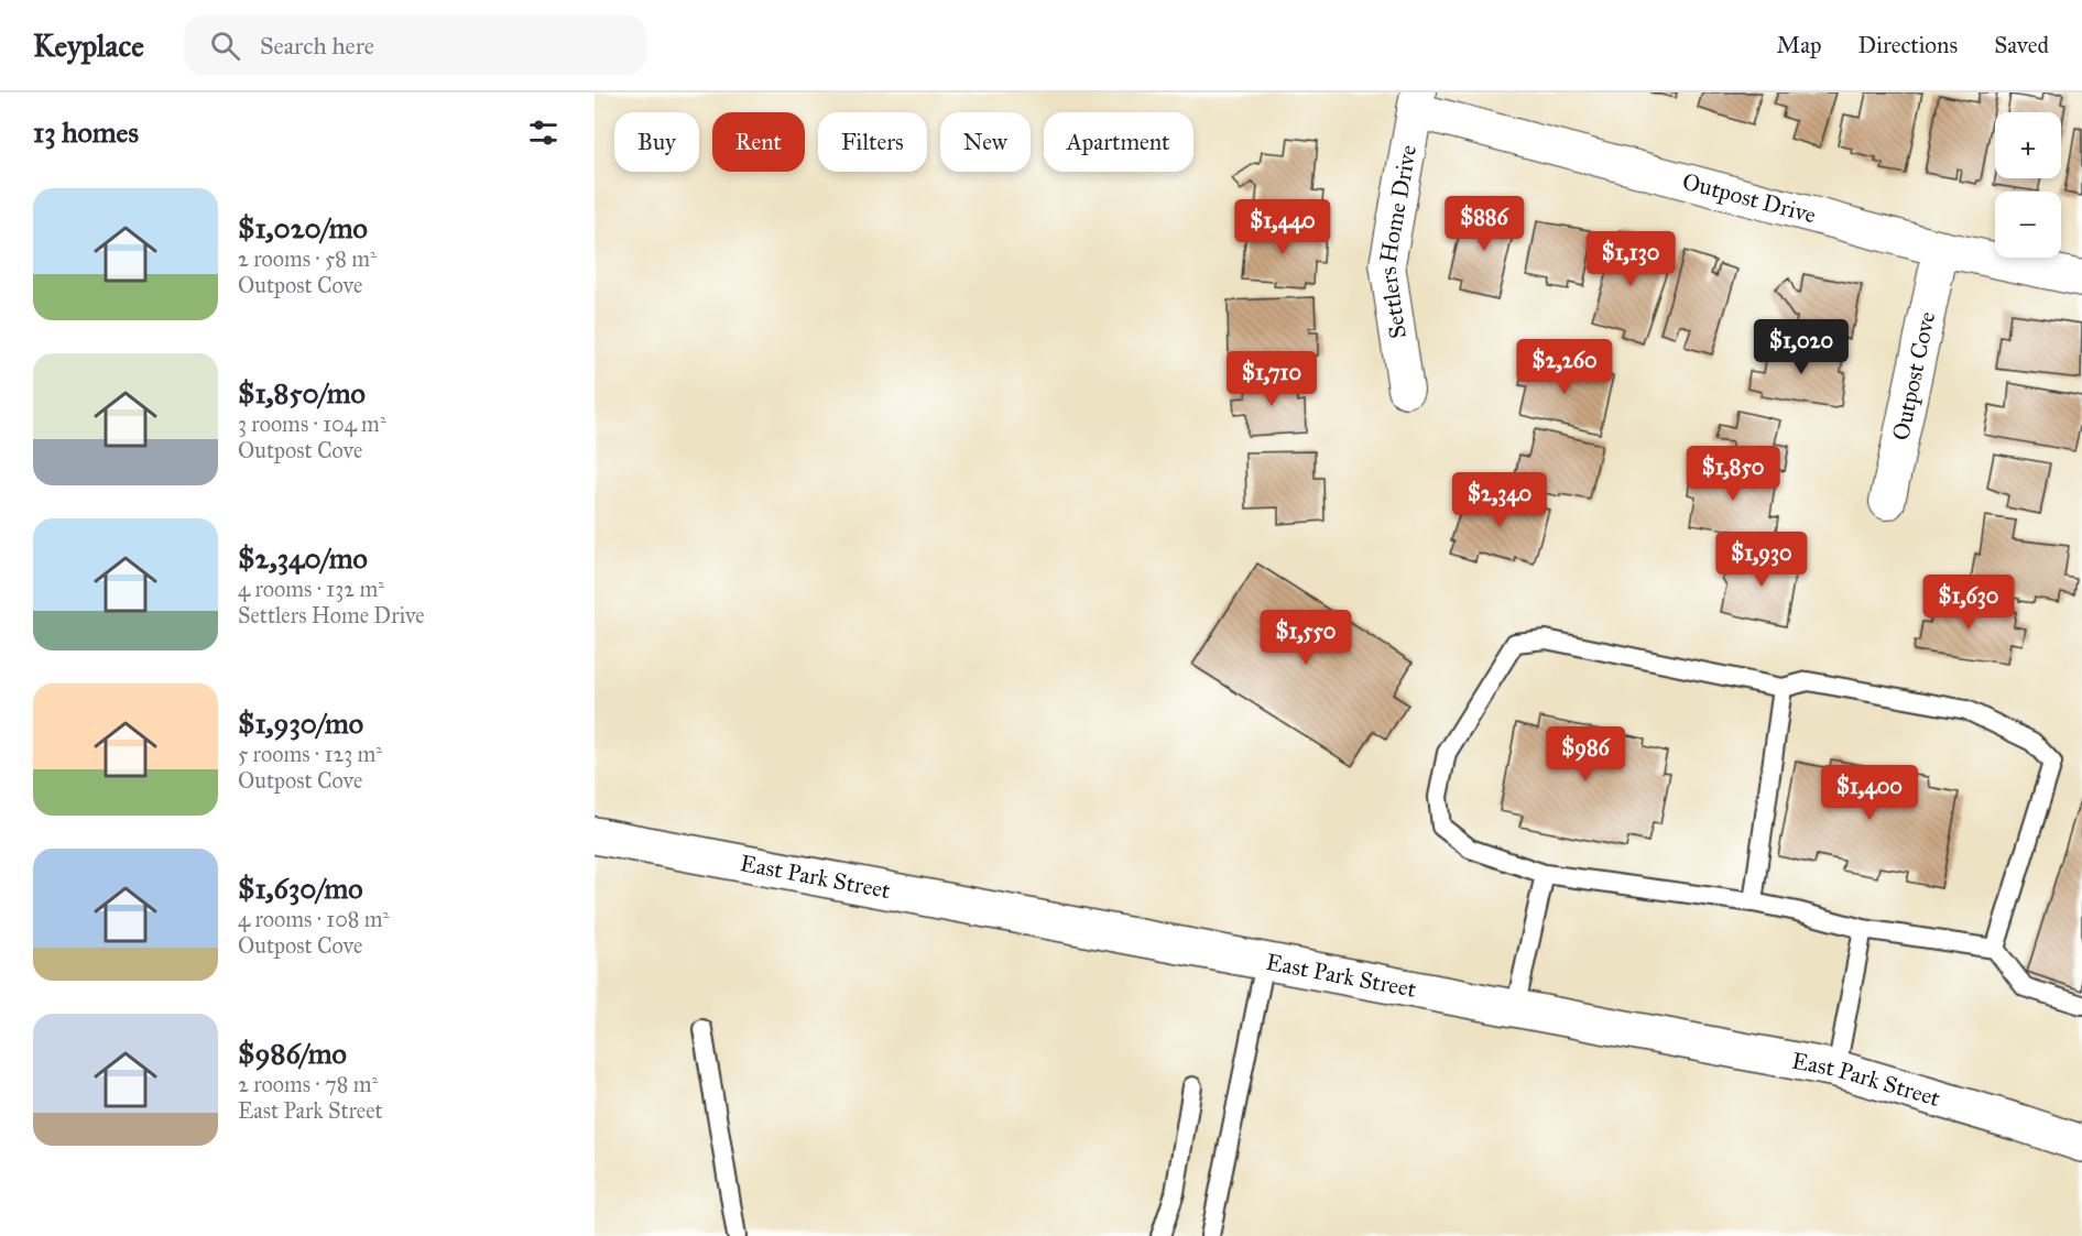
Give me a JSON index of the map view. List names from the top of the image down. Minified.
{"streets":{"street":["Outpost Drive","Settlers Home Drive","Outpost Cove","East Park Street"]},"crossings":[["Outpost Drive","Settlers Home Drive"],["Outpost Drive","Outpost Cove"]],"page":{"header":"Keyplace","search":"Search here","nav":["Map","Directions","Saved"],"heading":"13 homes","map_buttons":["+","−"],"chip":["Buy","Rent","Filters","New","Apartment"],"list":[{"name":"$1,020/mo","note":"2 rooms · 58 m² · Outpost Cove"},{"name":"$1,850/mo","note":"3 rooms · 104 m² · Outpost Cove"},{"name":"$2,340/mo","note":"4 rooms · 132 m² · Settlers Home Drive"},{"name":"$1,930/mo","note":"5 rooms · 123 m² · Outpost Cove"},{"name":"$1,630/mo","note":"4 rooms · 108 m² · Outpost Cove"},{"name":"$986/mo","note":"2 rooms · 78 m² · East Park Street"}],"price":["$886","$1,440","$1,130","$1,020","$2,260","$1,710","$1,850","$2,340","$1,930","$1,630","$1,550","$986","$1,400"]}}
